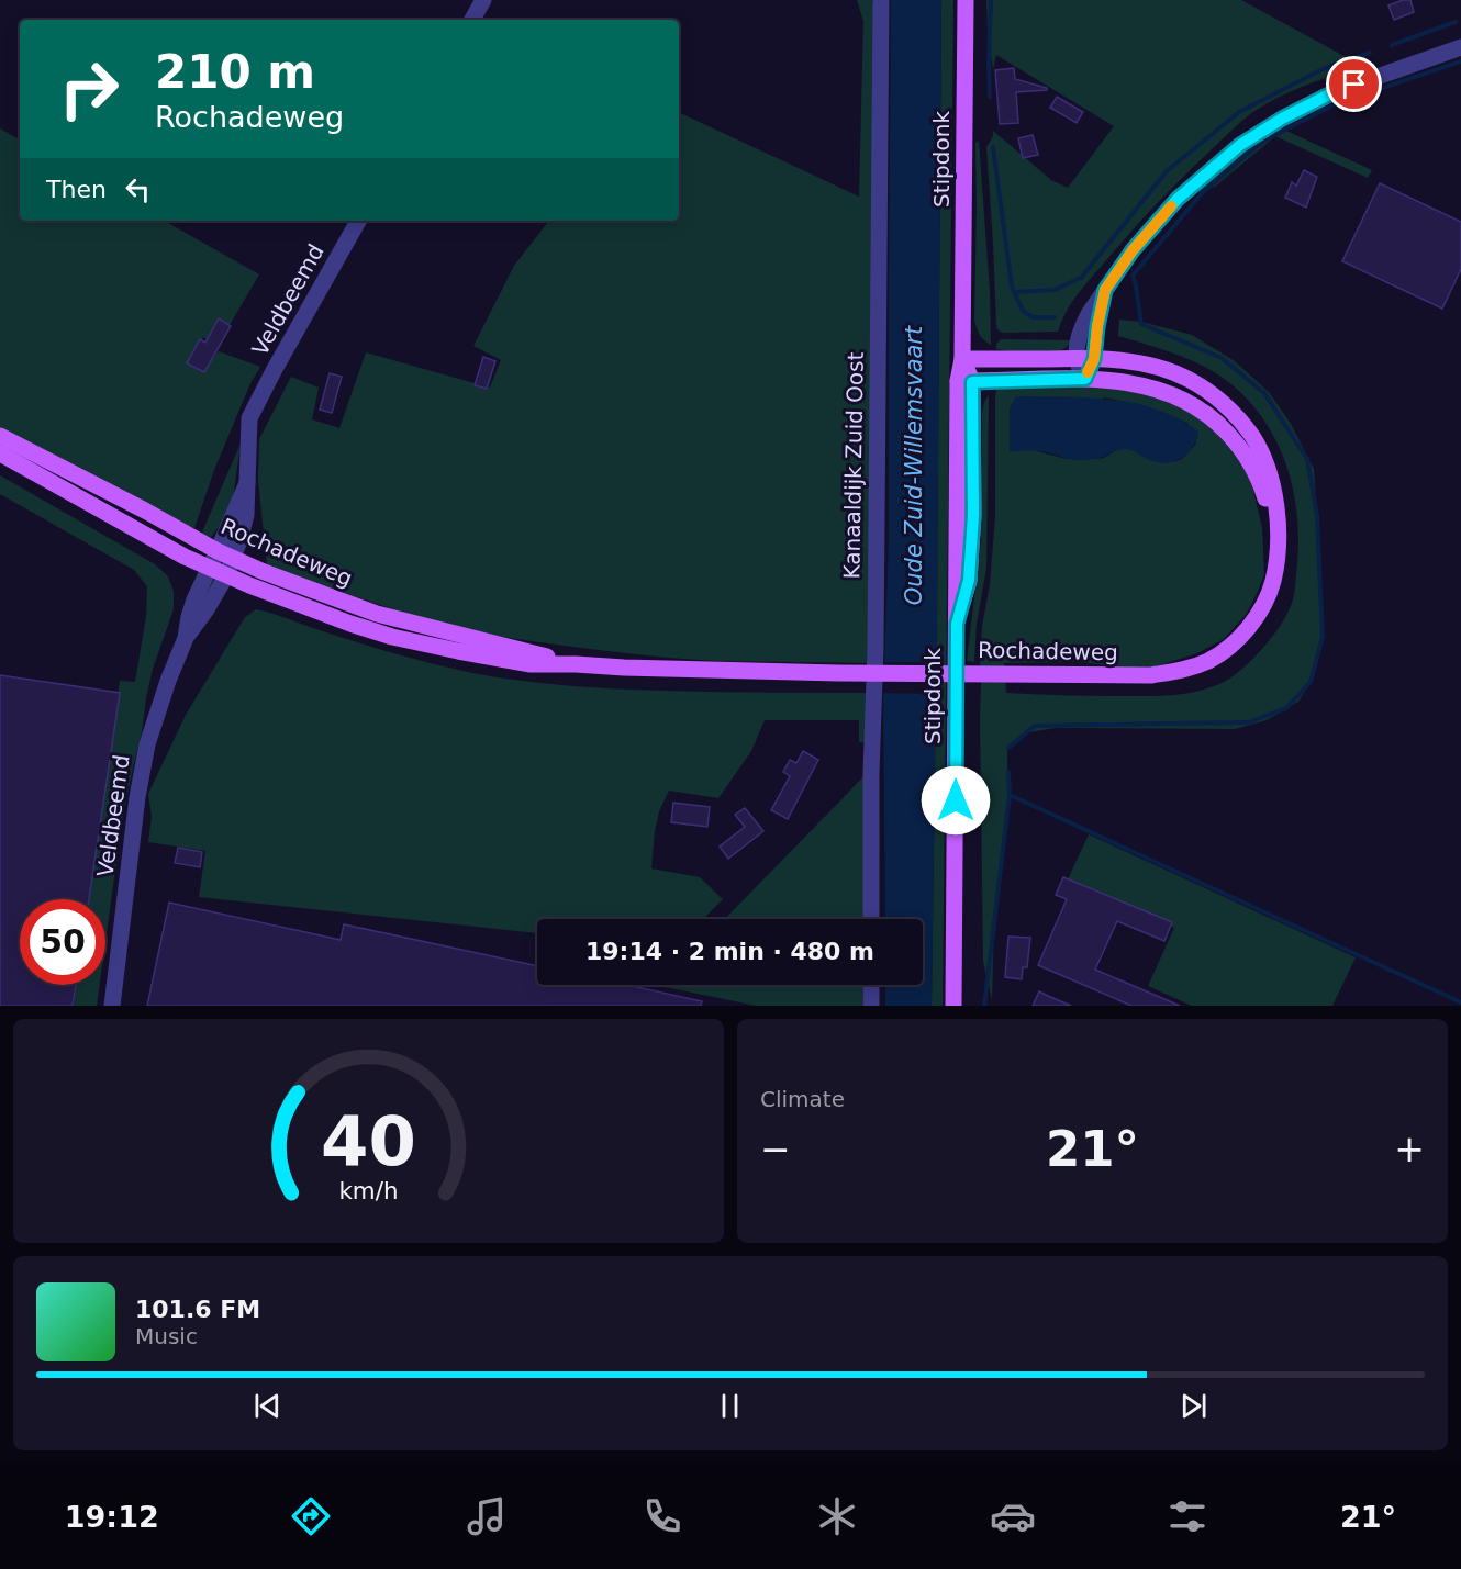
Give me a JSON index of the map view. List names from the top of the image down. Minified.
{"streets":{"main road":["Stipdonk","Rochadeweg"],"street":["Veldbeemd","Kanaaldijk Zuid Oost"]},"crossings":[["Stipdonk","Rochadeweg"],["Veldbeemd","Rochadeweg"]],"water":["Oude Zuid-Willemsvaart"],"page":{"turn":["210 m","Rochadeweg"],"then":"Then","limit":"50","trip":"19:14 · 2 min · 480 m","tile":"Climate","heat":["−","21°","+"],"song":["101.6 FM","Music"],"tabs":["19:12","21°"],"gauge":["40","km/h"]}}
